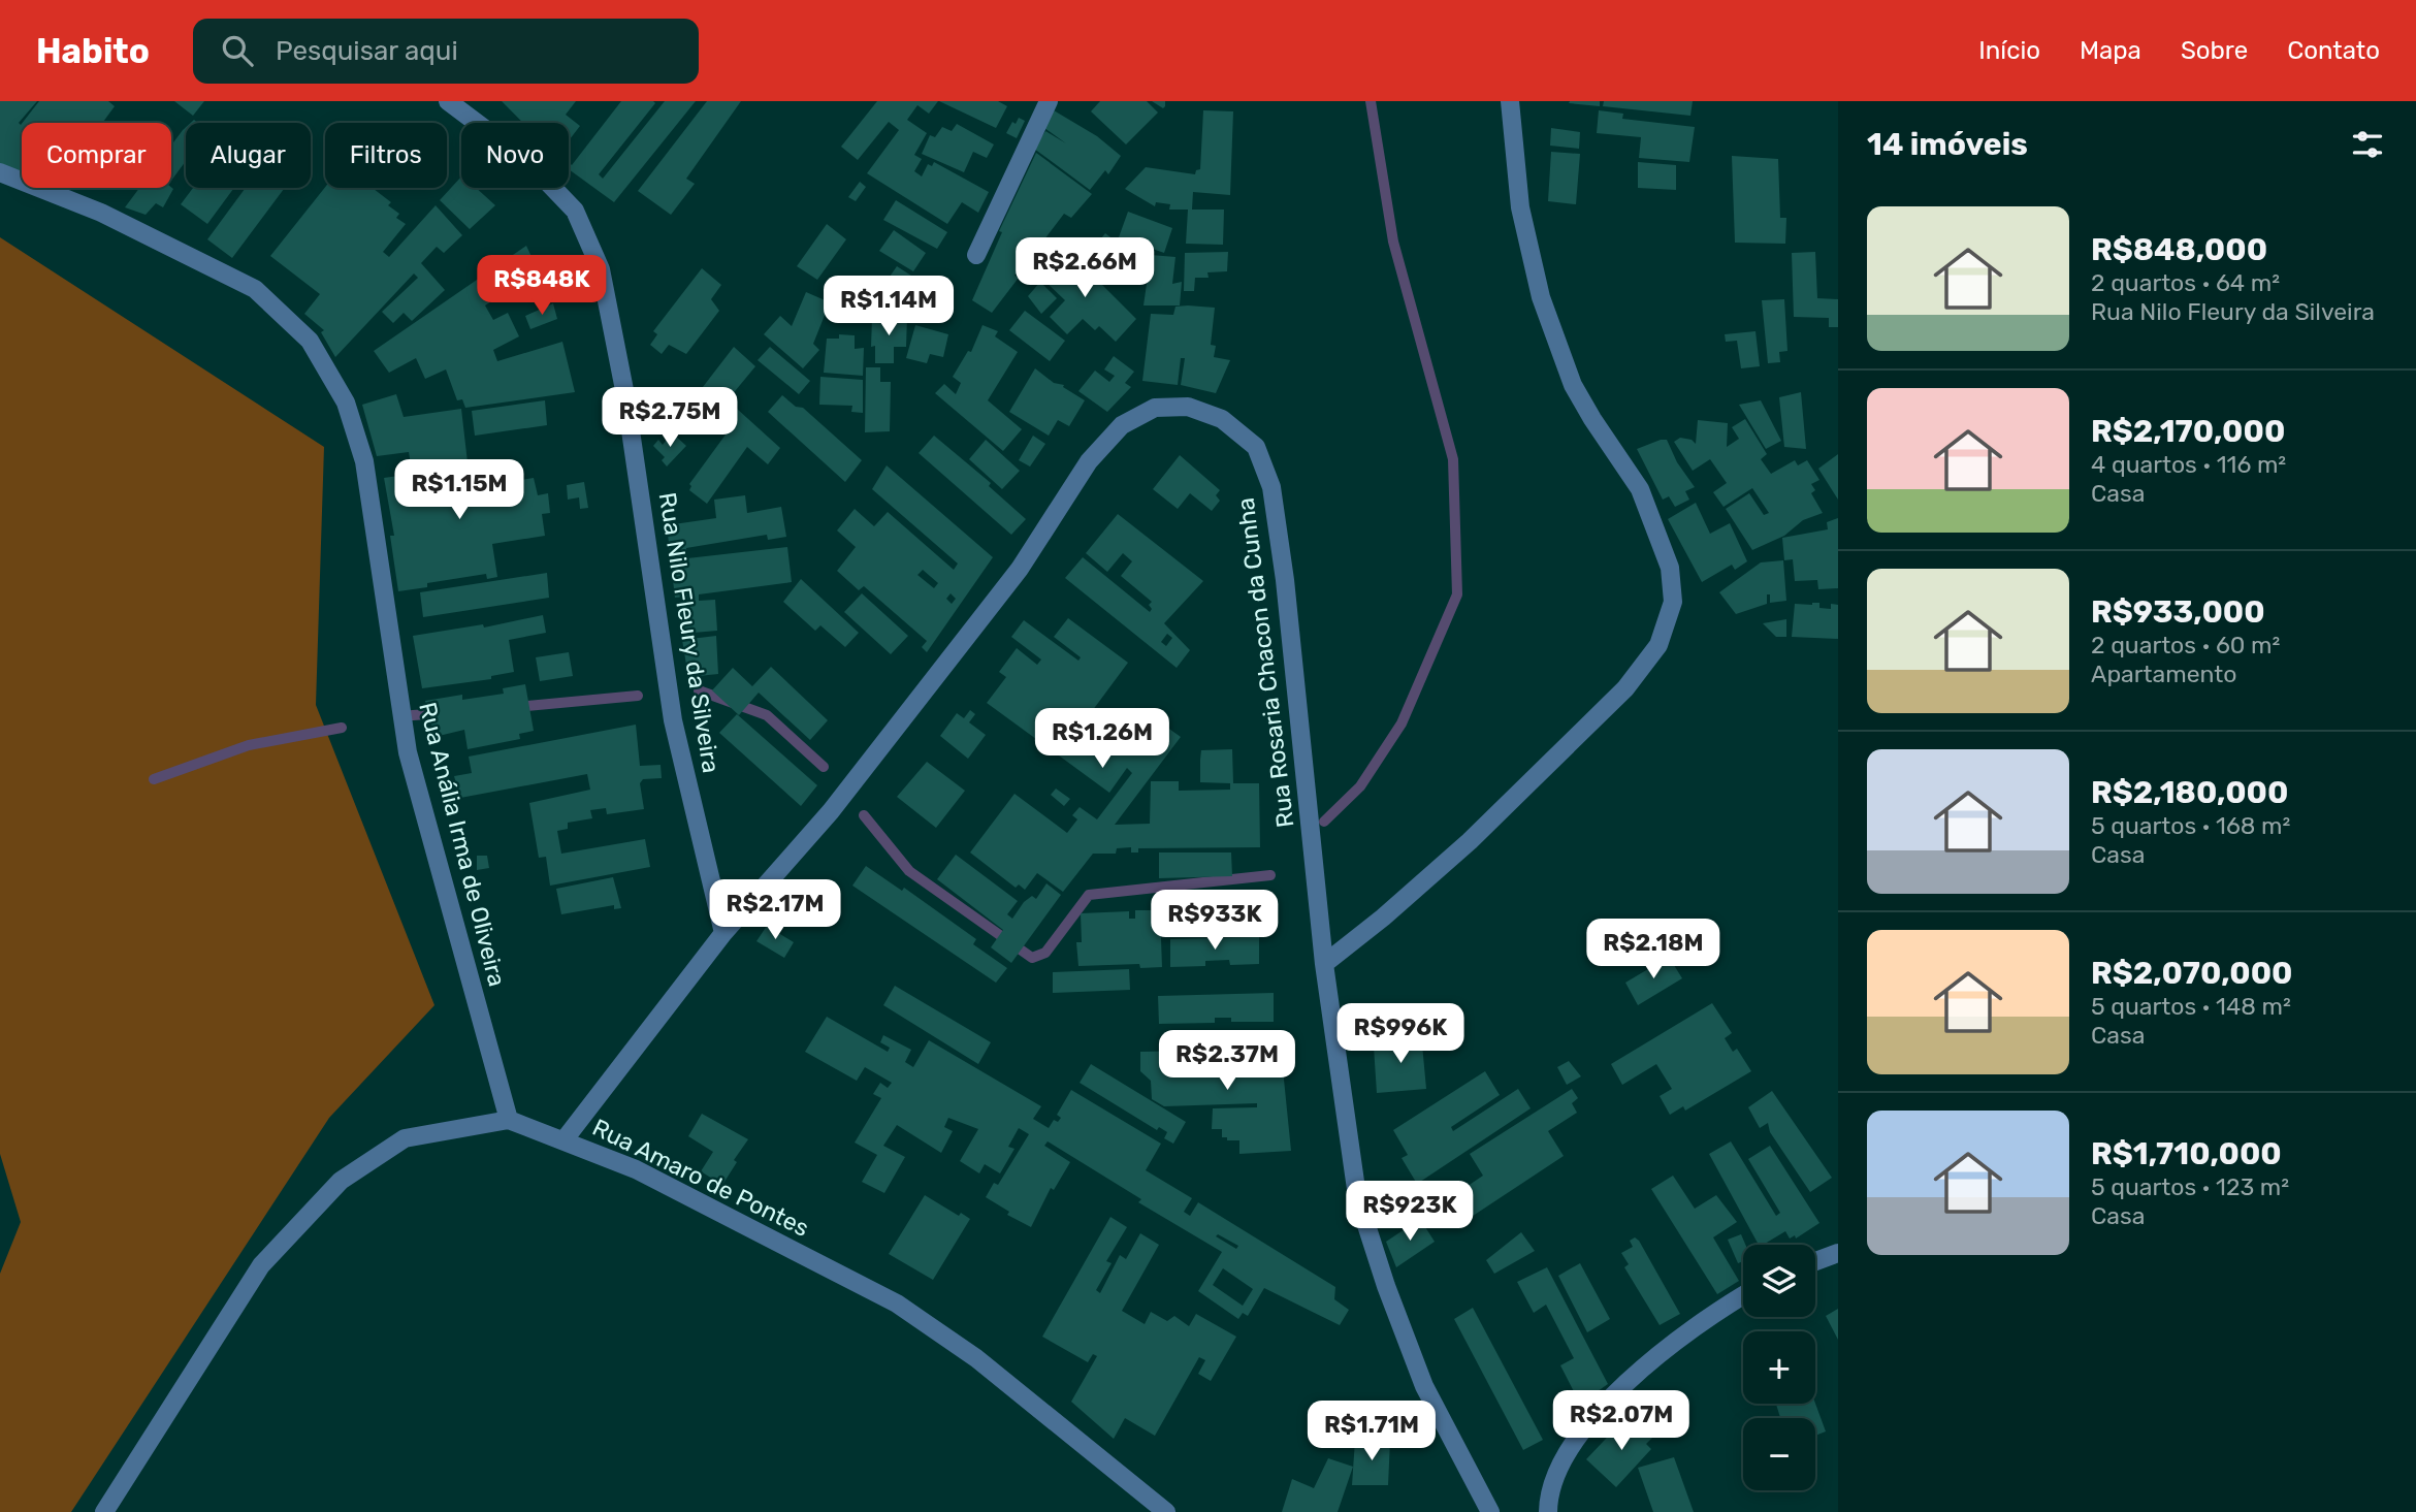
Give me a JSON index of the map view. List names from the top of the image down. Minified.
{"streets":{"street":["Rua Nilo Fleury da Silveira","Rua Rosaria Chacon da Cunha","Rua Anália Irma de Oliveira","Rua Amaro de Pontes"]},"crossings":[["Rua Nilo Fleury da Silveira","Rua Rosaria Chacon da Cunha"],["Rua Rosaria Chacon da Cunha","Rua Amaro de Pontes"],["Rua Anália Irma de Oliveira","Rua Amaro de Pontes"]],"page":{"header":"Habito","search":"Pesquisar aqui","nav":["Início","Mapa","Sobre","Contato"],"heading":"14 imóveis","chip":["Comprar","Alugar","Filtros","Novo"],"list":[{"name":"R$848,000","note":"2 quartos · 64 m² · Rua Nilo Fleury da Silveira"},{"name":"R$2,170,000","note":"4 quartos · 116 m² · Casa"},{"name":"R$933,000","note":"2 quartos · 60 m² · Apartamento"},{"name":"R$2,180,000","note":"5 quartos · 168 m² · Casa"},{"name":"R$2,070,000","note":"5 quartos · 148 m² · Casa"},{"name":"R$1,710,000","note":"5 quartos · 123 m² · Casa"}],"price":["R$2.66M","R$848K","R$1.14M","R$2.75M","R$1.15M","R$1.26M","R$2.17M","R$933K","R$2.18M","R$996K","R$2.37M","R$923K","R$2.07M","R$1.71M"],"map_buttons":["+","−"]}}
